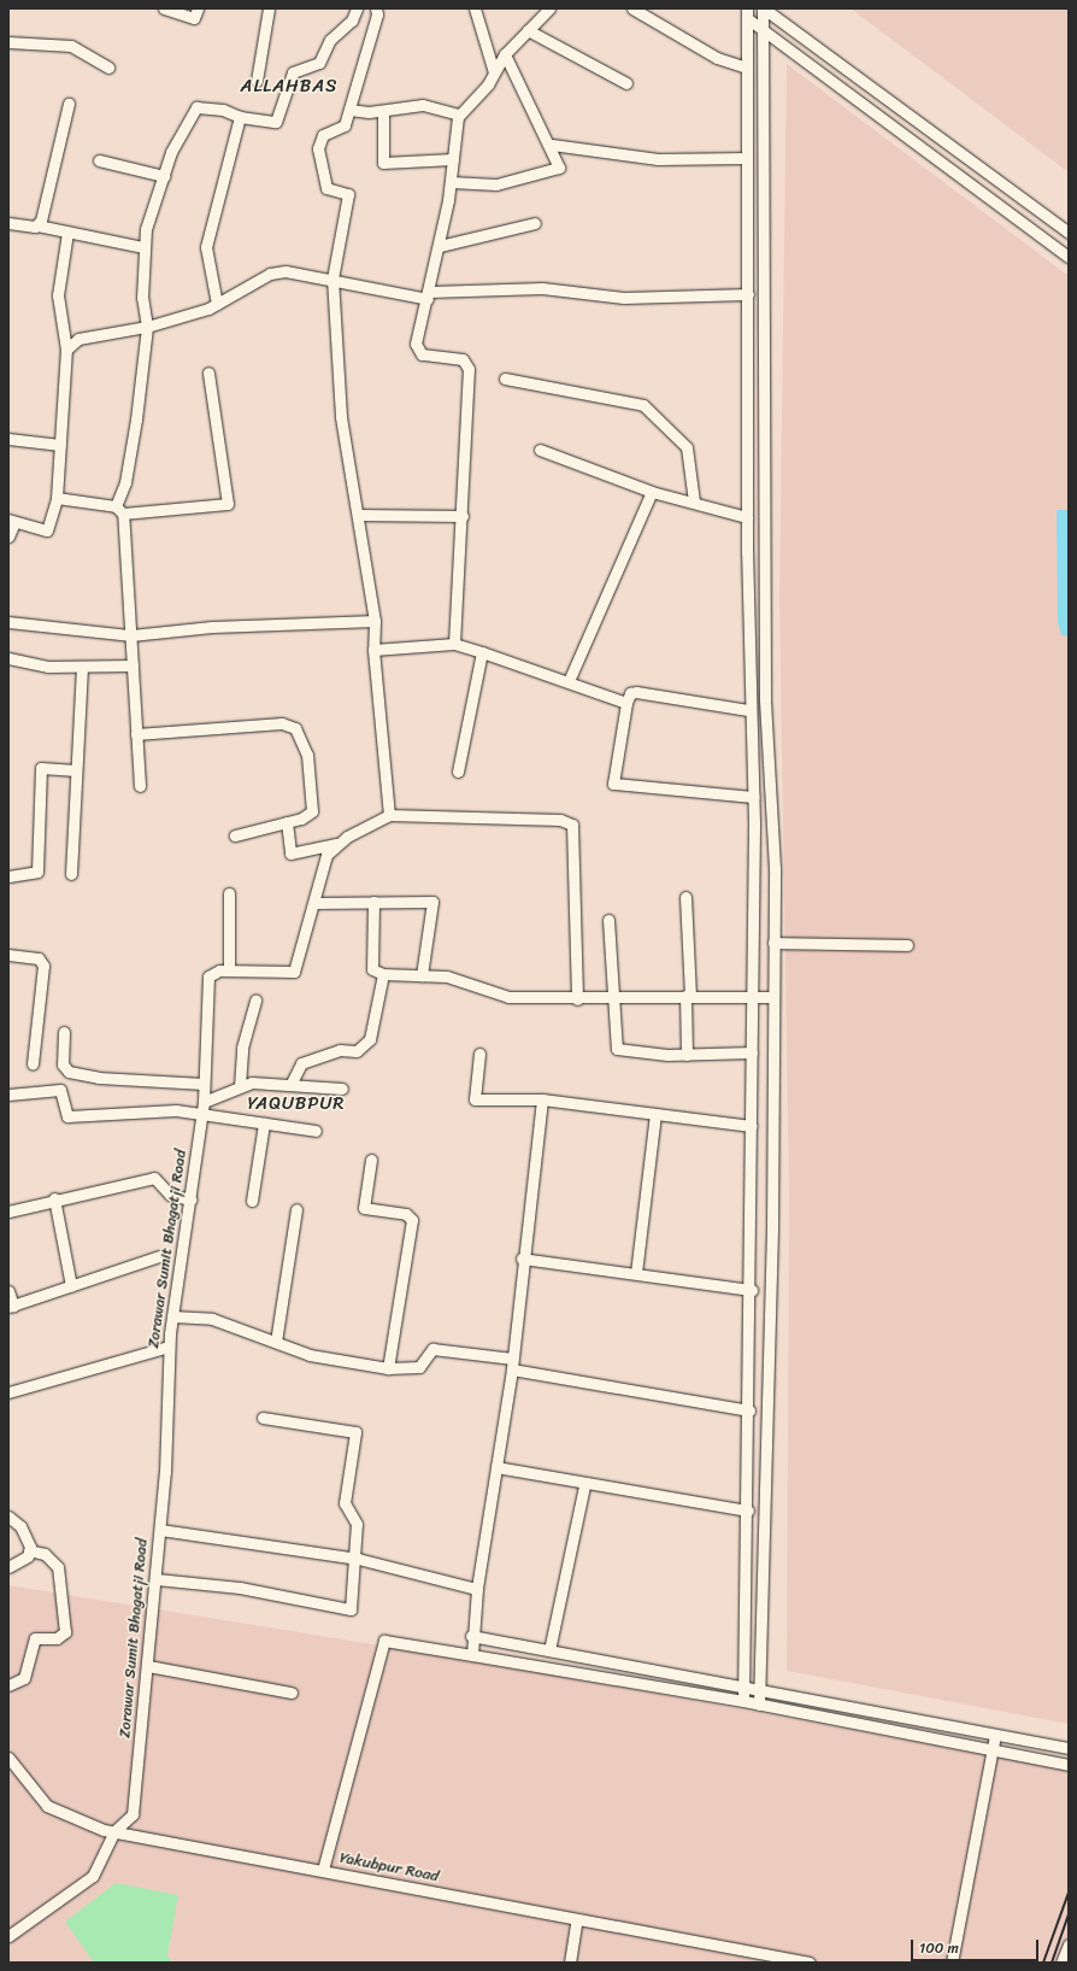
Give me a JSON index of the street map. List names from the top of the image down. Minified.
{"streets":{"street":["Zorawar Sumit Bhagatji Road","Yakubpur Road"]},"crossings":[["Zorawar Sumit Bhagatji Road","Yakubpur Road"]],"districts":["ALLAHBAS","YAQUBPUR"],"scale_bar":"100 m"}
